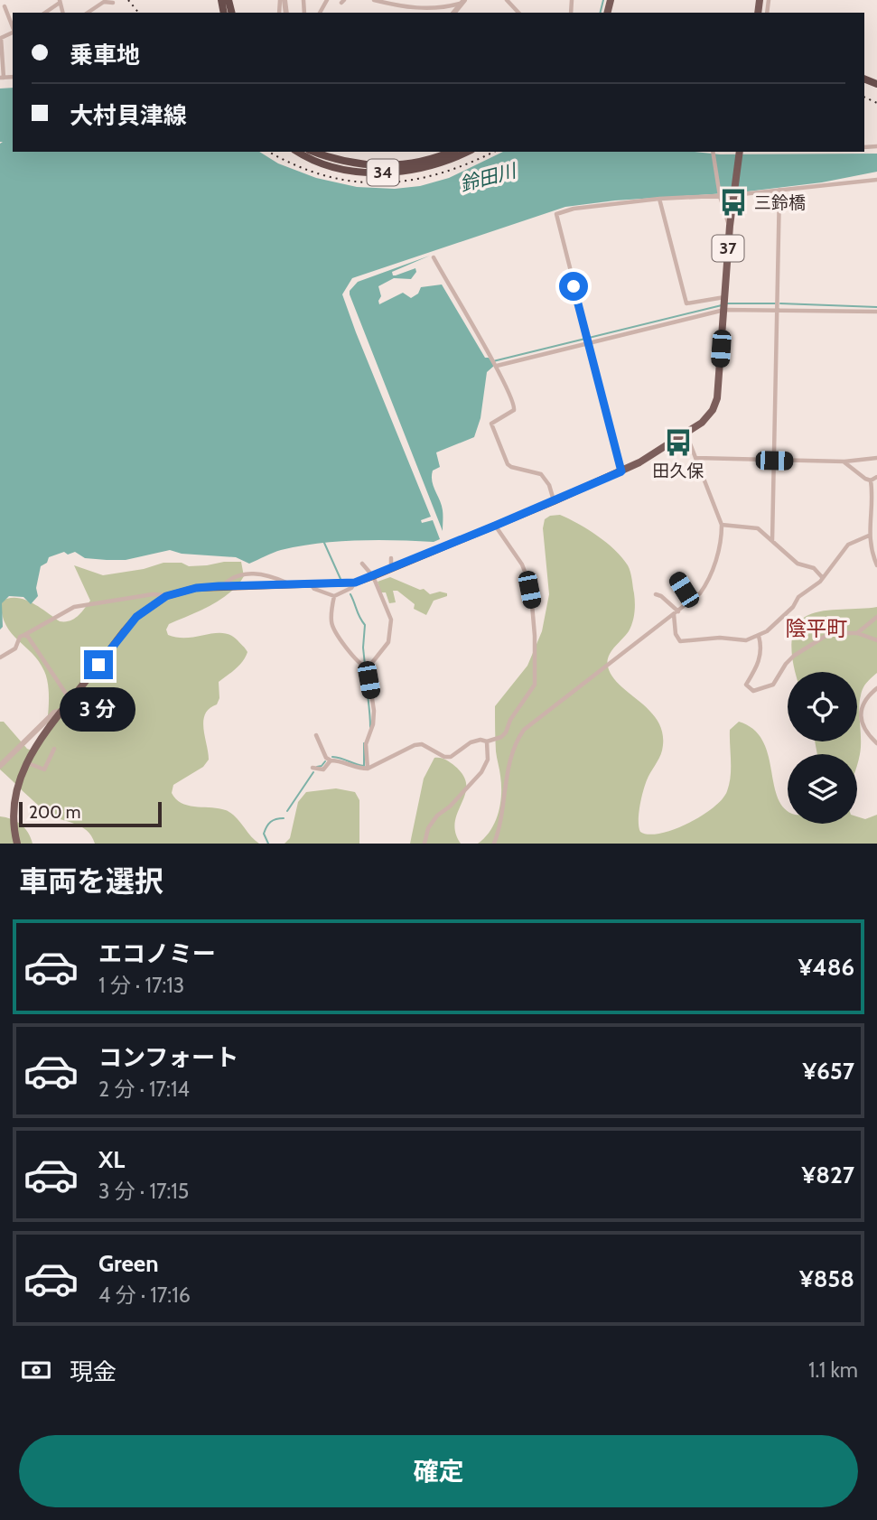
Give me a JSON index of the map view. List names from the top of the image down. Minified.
{"streets":{"highway":["34"],"main road":["37"]},"districts":["陰平町"],"water":["鈴田川"],"places":{"bus stop":["三鈴橋","田久保"]},"scale_bar":"200 m","page":{"banner":["乗車地","大村貝津線"],"bubble":"3 分","scale":"200 m","heading":"車両を選択","list":[{"name":"エコノミー","note":"1 分 · 17:13","value":"¥486"},{"name":"コンフォート","note":"2 分 · 17:14","value":"¥657"},{"name":"XL","note":"3 分 · 17:15","value":"¥827"},{"name":"Green","note":"4 分 · 17:16","value":"¥858"}],"pay":["現金","1.1 km"],"buttons":"確定"}}
